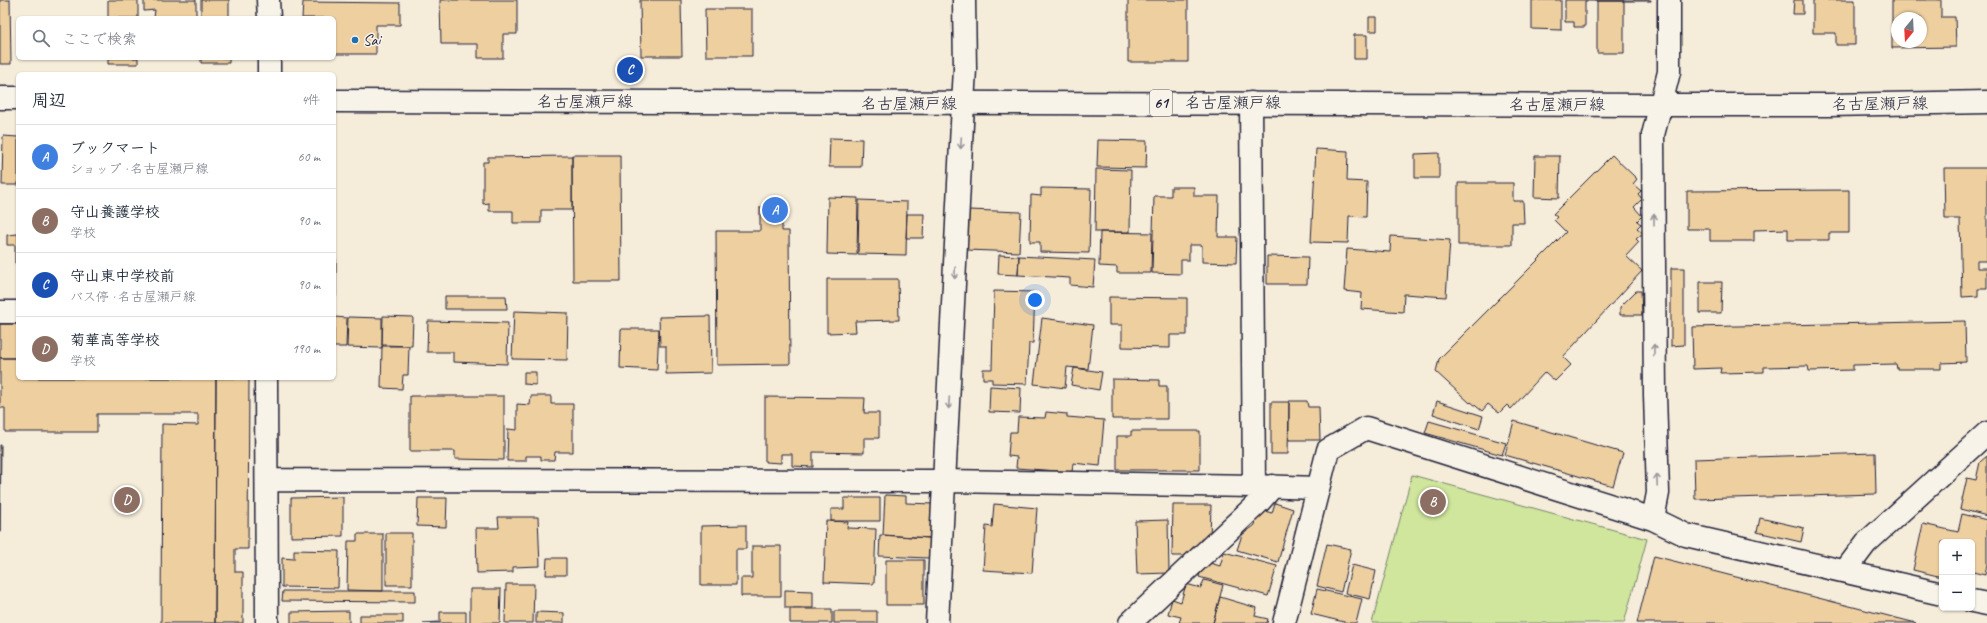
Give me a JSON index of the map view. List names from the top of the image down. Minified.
{"streets":{"street":["名古屋瀬戸線","61"]},"places":["Sai"],"north":"bottom","page":{"search":"ここで検索","pins":["C","A","D","B"],"heading":["周辺","4件"],"list":[{"mark":"A","name":"ブックマート","note":"ショップ · 名古屋瀬戸線","value":"60 m"},{"mark":"B","name":"守山養護学校","note":"学校","value":"90 m"},{"mark":"C","name":"守山東中学校前","note":"バス停 · 名古屋瀬戸線","value":"90 m"},{"mark":"D","name":"菊華高等学校","note":"学校","value":"190 m"}],"map_buttons":["+","−"]}}
